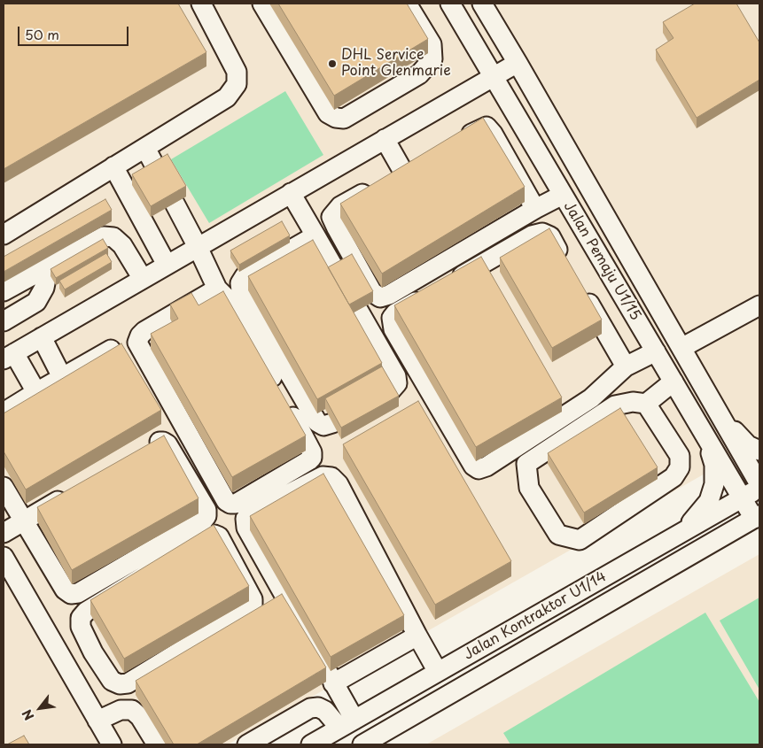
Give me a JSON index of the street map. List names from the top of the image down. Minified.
{"streets":{"street":["Jalan Pemaju U1/15","Jalan Kontraktor U1/14"]},"crossings":[["Jalan Pemaju U1/15","Jalan Kontraktor U1/14"]],"places":["DHL Service Point Glenmarie"],"scale_bar":"50 m","north":"bottom left"}
